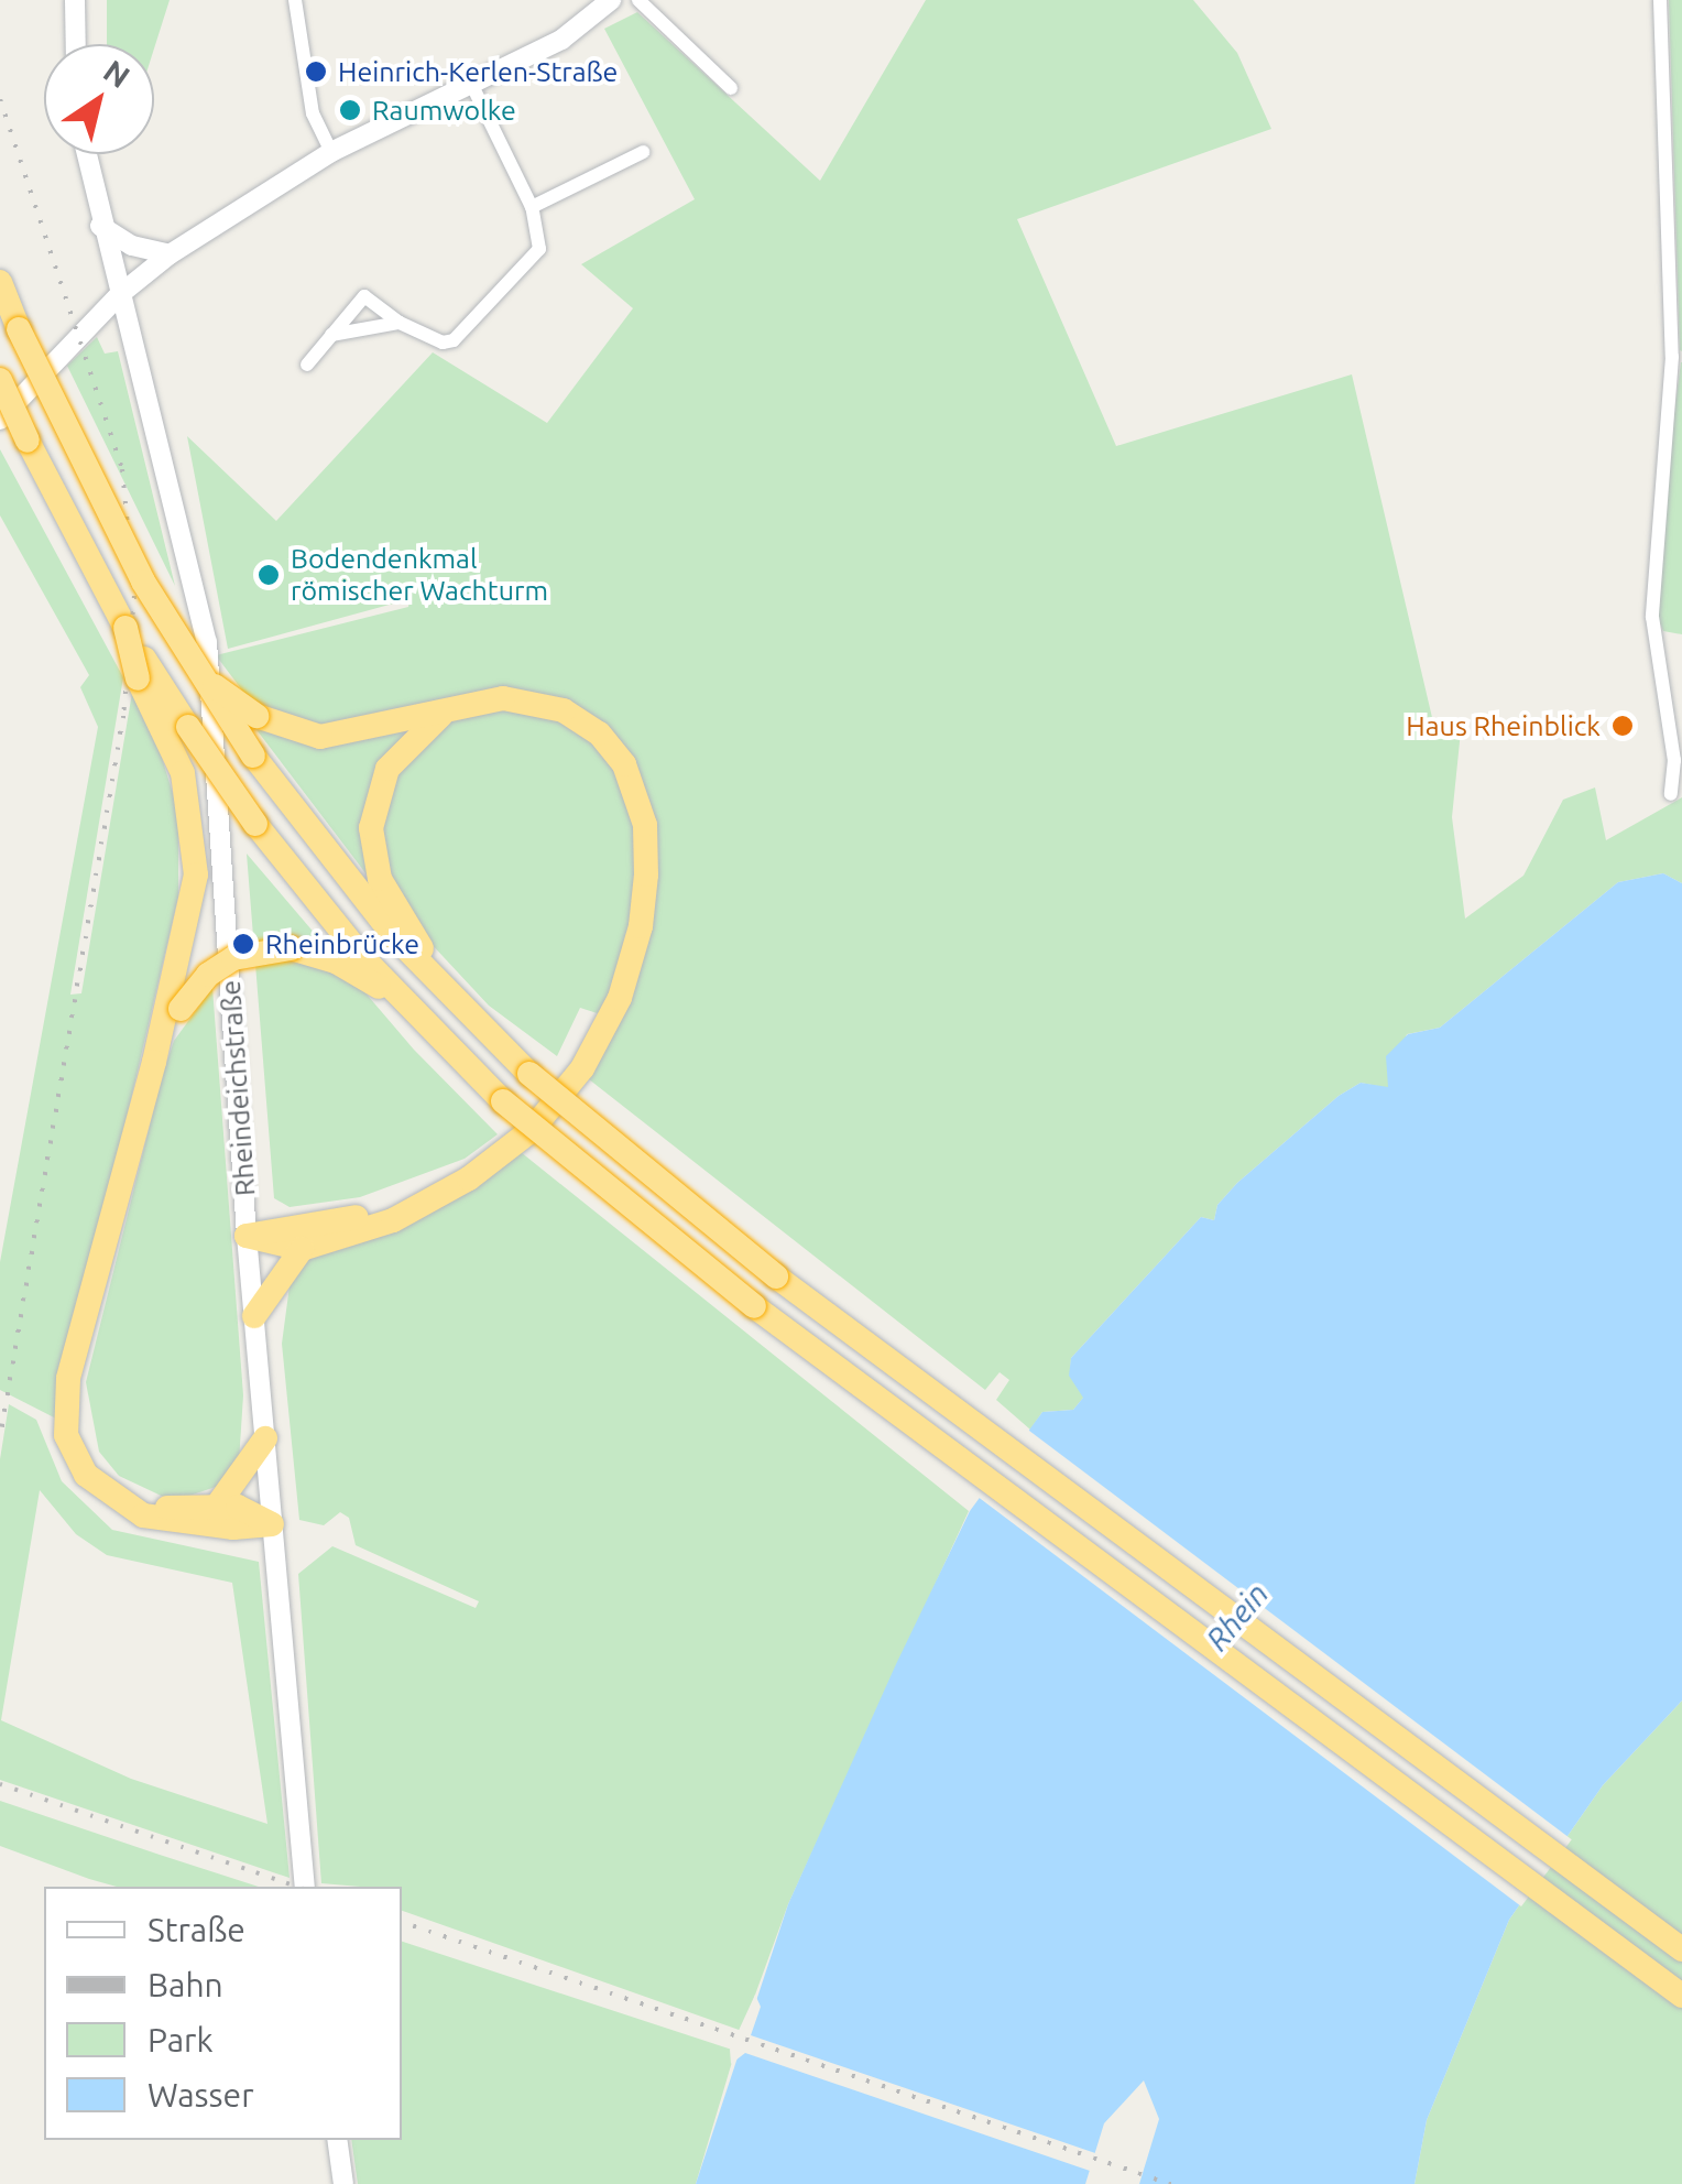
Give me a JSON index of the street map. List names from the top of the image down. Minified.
{"streets":{"main road":["Rheindeichstraße"]},"water":["Rhein"],"places":["Heinrich-Kerlen-Straße","Raumwolke","Bodendenkmal römischer Wachturm","Haus Rheinblick","Rheinbrücke"],"legend":["Straße","Bahn","Park","Wasser"],"north":"top right"}
